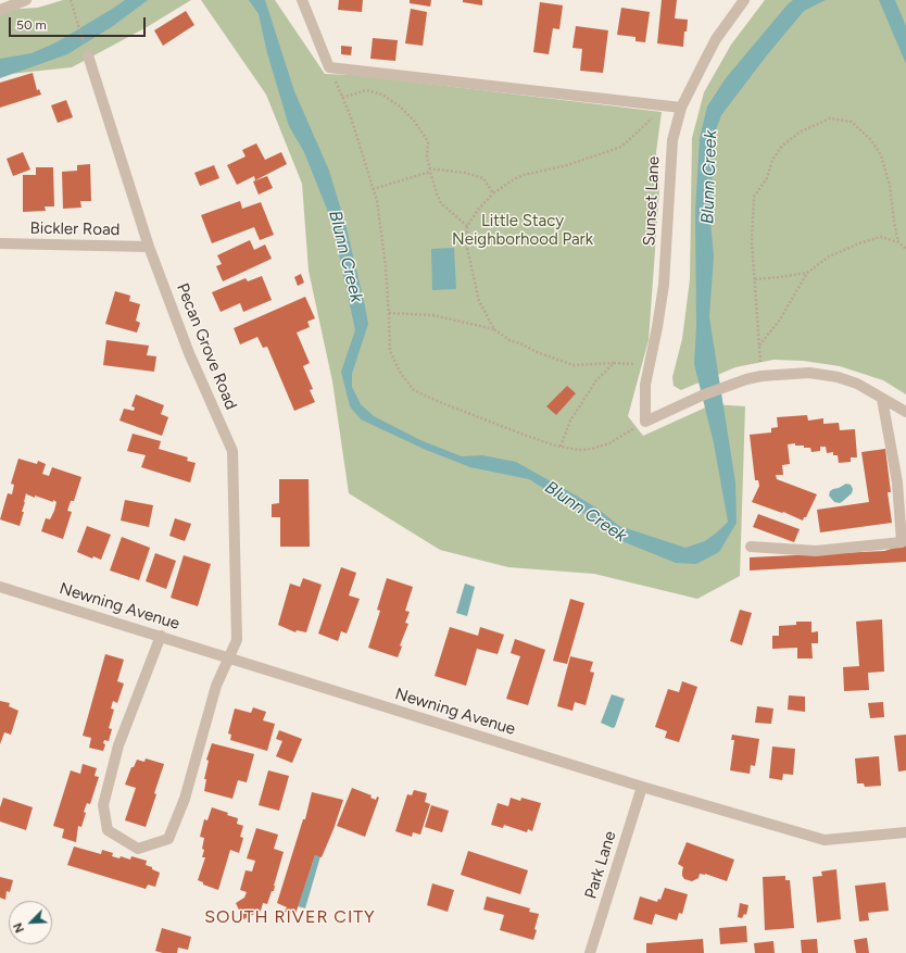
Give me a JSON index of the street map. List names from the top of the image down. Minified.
{"streets":{"street":["Sunset Lane","Bickler Road","Pecan Grove Road","Newning Avenue","Park Lane"]},"crossings":[["Bickler Road","Pecan Grove Road"],["Pecan Grove Road","Newning Avenue"],["Newning Avenue","Park Lane"]],"districts":["SOUTH RIVER CITY"],"water":["Blunn Creek"],"parks":["Little Stacy Neighborhood Park"],"scale_bar":"50 m","north":"bottom left"}
